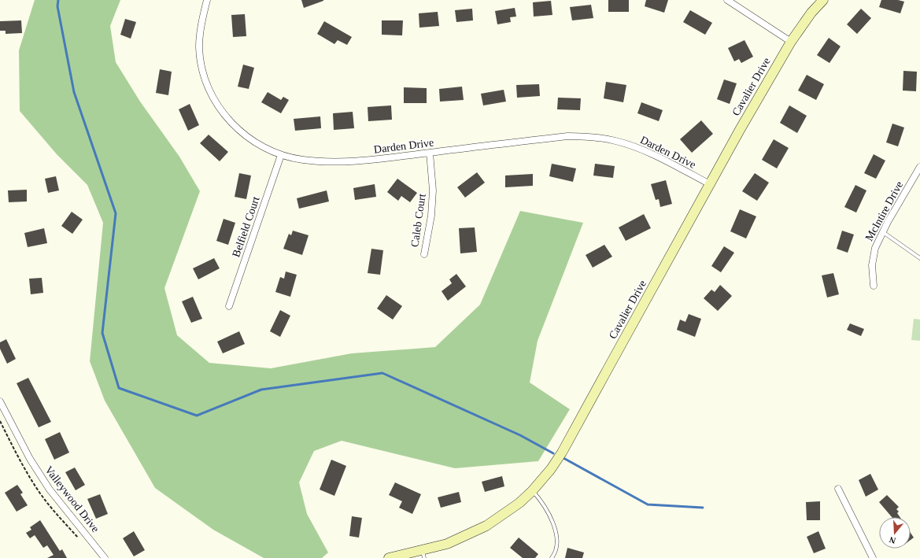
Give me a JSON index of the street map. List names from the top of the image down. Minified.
{"streets":{"street":["Cavalier Drive","Darden Drive","McIntire Drive","Caleb Court","Belfield Court","Valleywood Drive"]},"crossings":[["Cavalier Drive","Darden Drive"],["Darden Drive","Caleb Court"],["Darden Drive","Belfield Court"]],"north":"bottom"}
